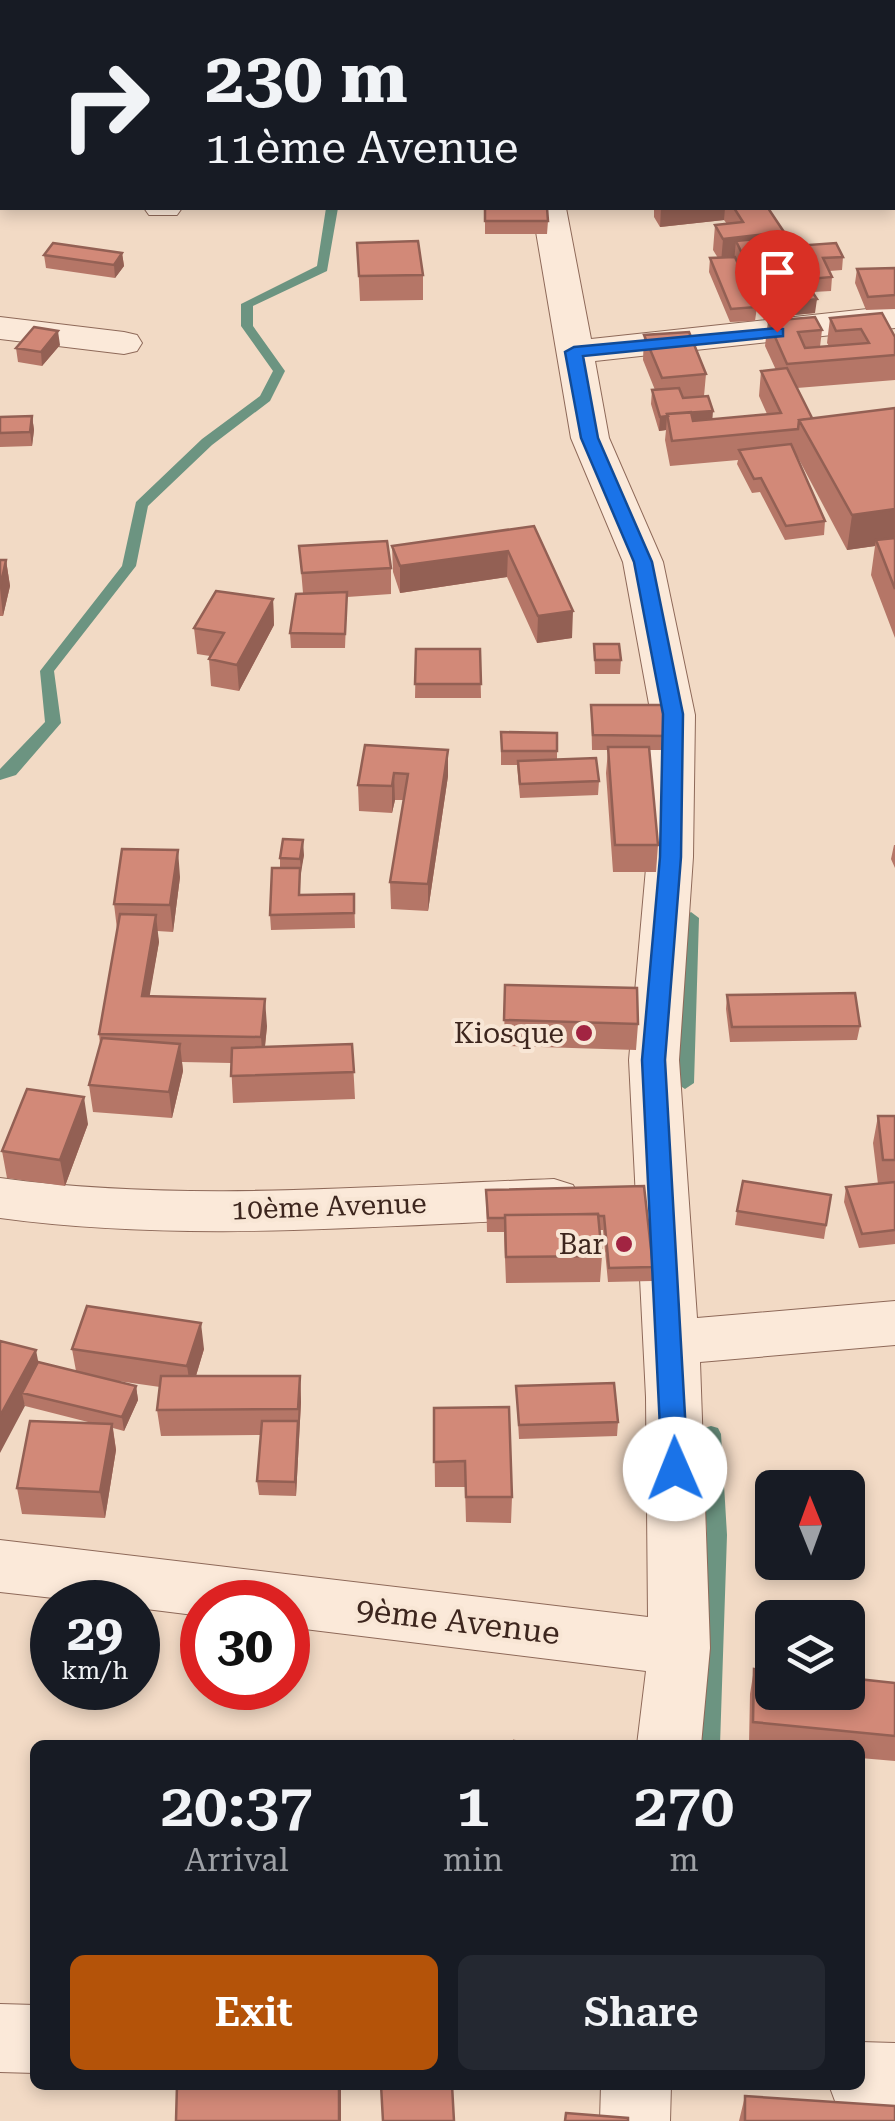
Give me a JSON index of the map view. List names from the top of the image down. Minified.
{"streets":{"street":["10ème Avenue","9ème Avenue"]},"places":["Kiosque","Bar"],"north":"top","page":{"turn":["230 m","11ème Avenue"],"speed":"29 km/h","limit":"30","eta":["20:37","Arrival","1","min","270","m"],"buttons":["Exit","Share"]}}
